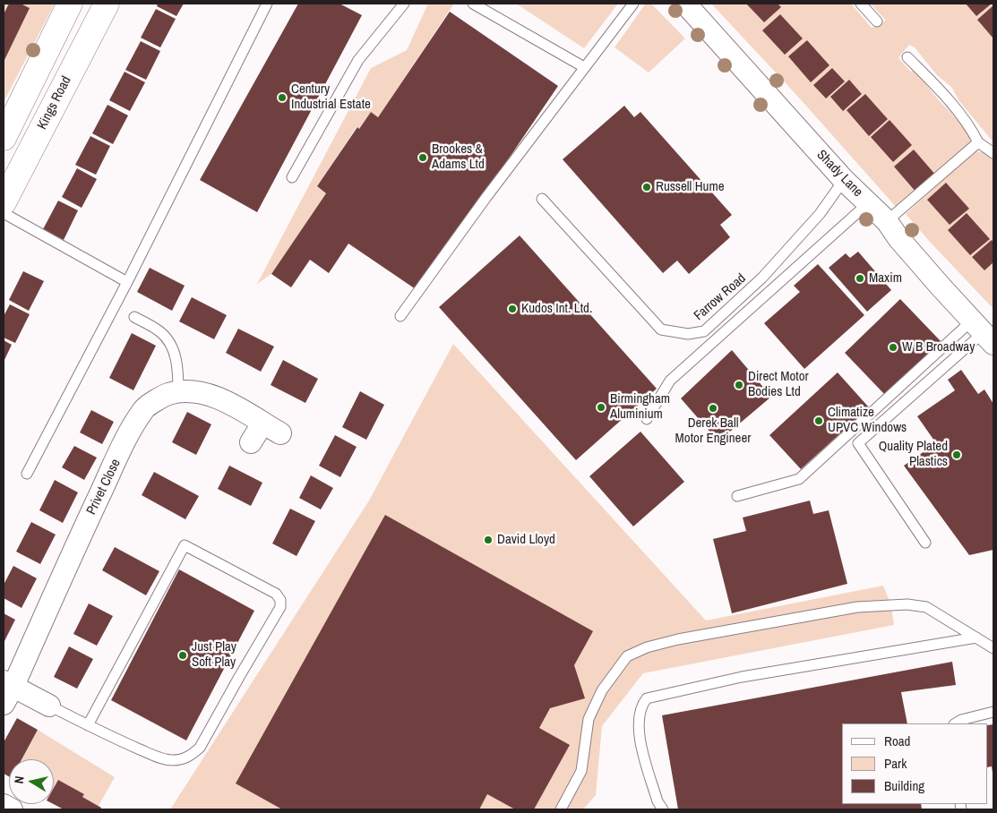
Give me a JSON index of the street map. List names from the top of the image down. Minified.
{"streets":{"main road":["Kings Road"],"street":["Shady Lane","Privet Close"],"lane":["Farrow Road"]},"crossings":[["Shady Lane","Farrow Road"]],"places":["Century Industrial Estate","Brookes & Adams Ltd","Russell Hume","Maxim","Kudos Int. Ltd.","W B Broadway","Direct Motor Bodies Ltd","Birmingham Aluminium","Derek Ball Motor Engineer","Climatize UPVC Windows","Quality Plated Plastics","David Lloyd","Just Play Soft Play"],"legend":["Road","Park","Building"],"north":"left"}
